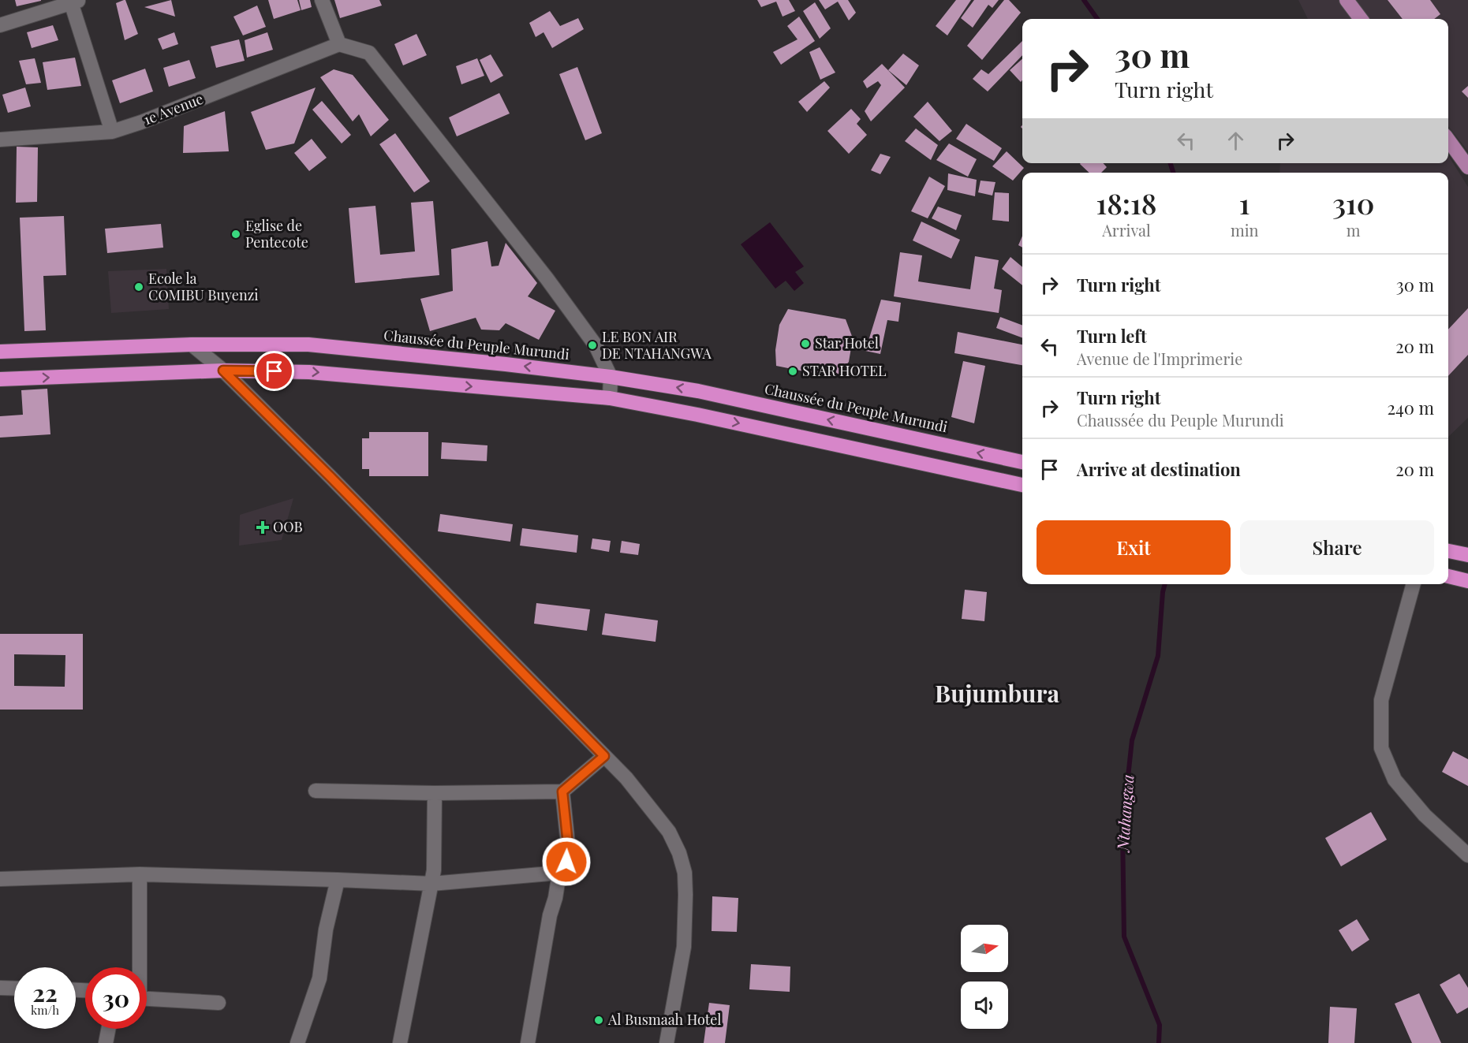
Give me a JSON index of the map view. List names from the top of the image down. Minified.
{"streets":{"highway":["Chaussée du Peuple Murundi"],"street":["1e Avenue"]},"districts":["Bujumbura"],"water":["Ntahangwa"],"places":{"other":["Eglise de Pentecote","Ecole la COMIBU Buyenzi","Star Hotel","LE BON AIR DE NTAHANGWA","STAR HOTEL","Al Busmaah Hotel"],"health":["OOB"]},"north":"right","page":{"turn":["30 m","Turn right"],"eta":["18:18","Arrival","1","min","310","m"],"list":[{"name":"Turn right","value":"30 m"},{"name":"Turn left","note":"Avenue de l'Imprimerie","value":"20 m"},{"name":"Turn right","note":"Chaussée du Peuple Murundi","value":"240 m"},{"name":"Arrive at destination","value":"20 m"}],"buttons":["Exit","Share"],"speed":"22 km/h","limit":"30"}}
